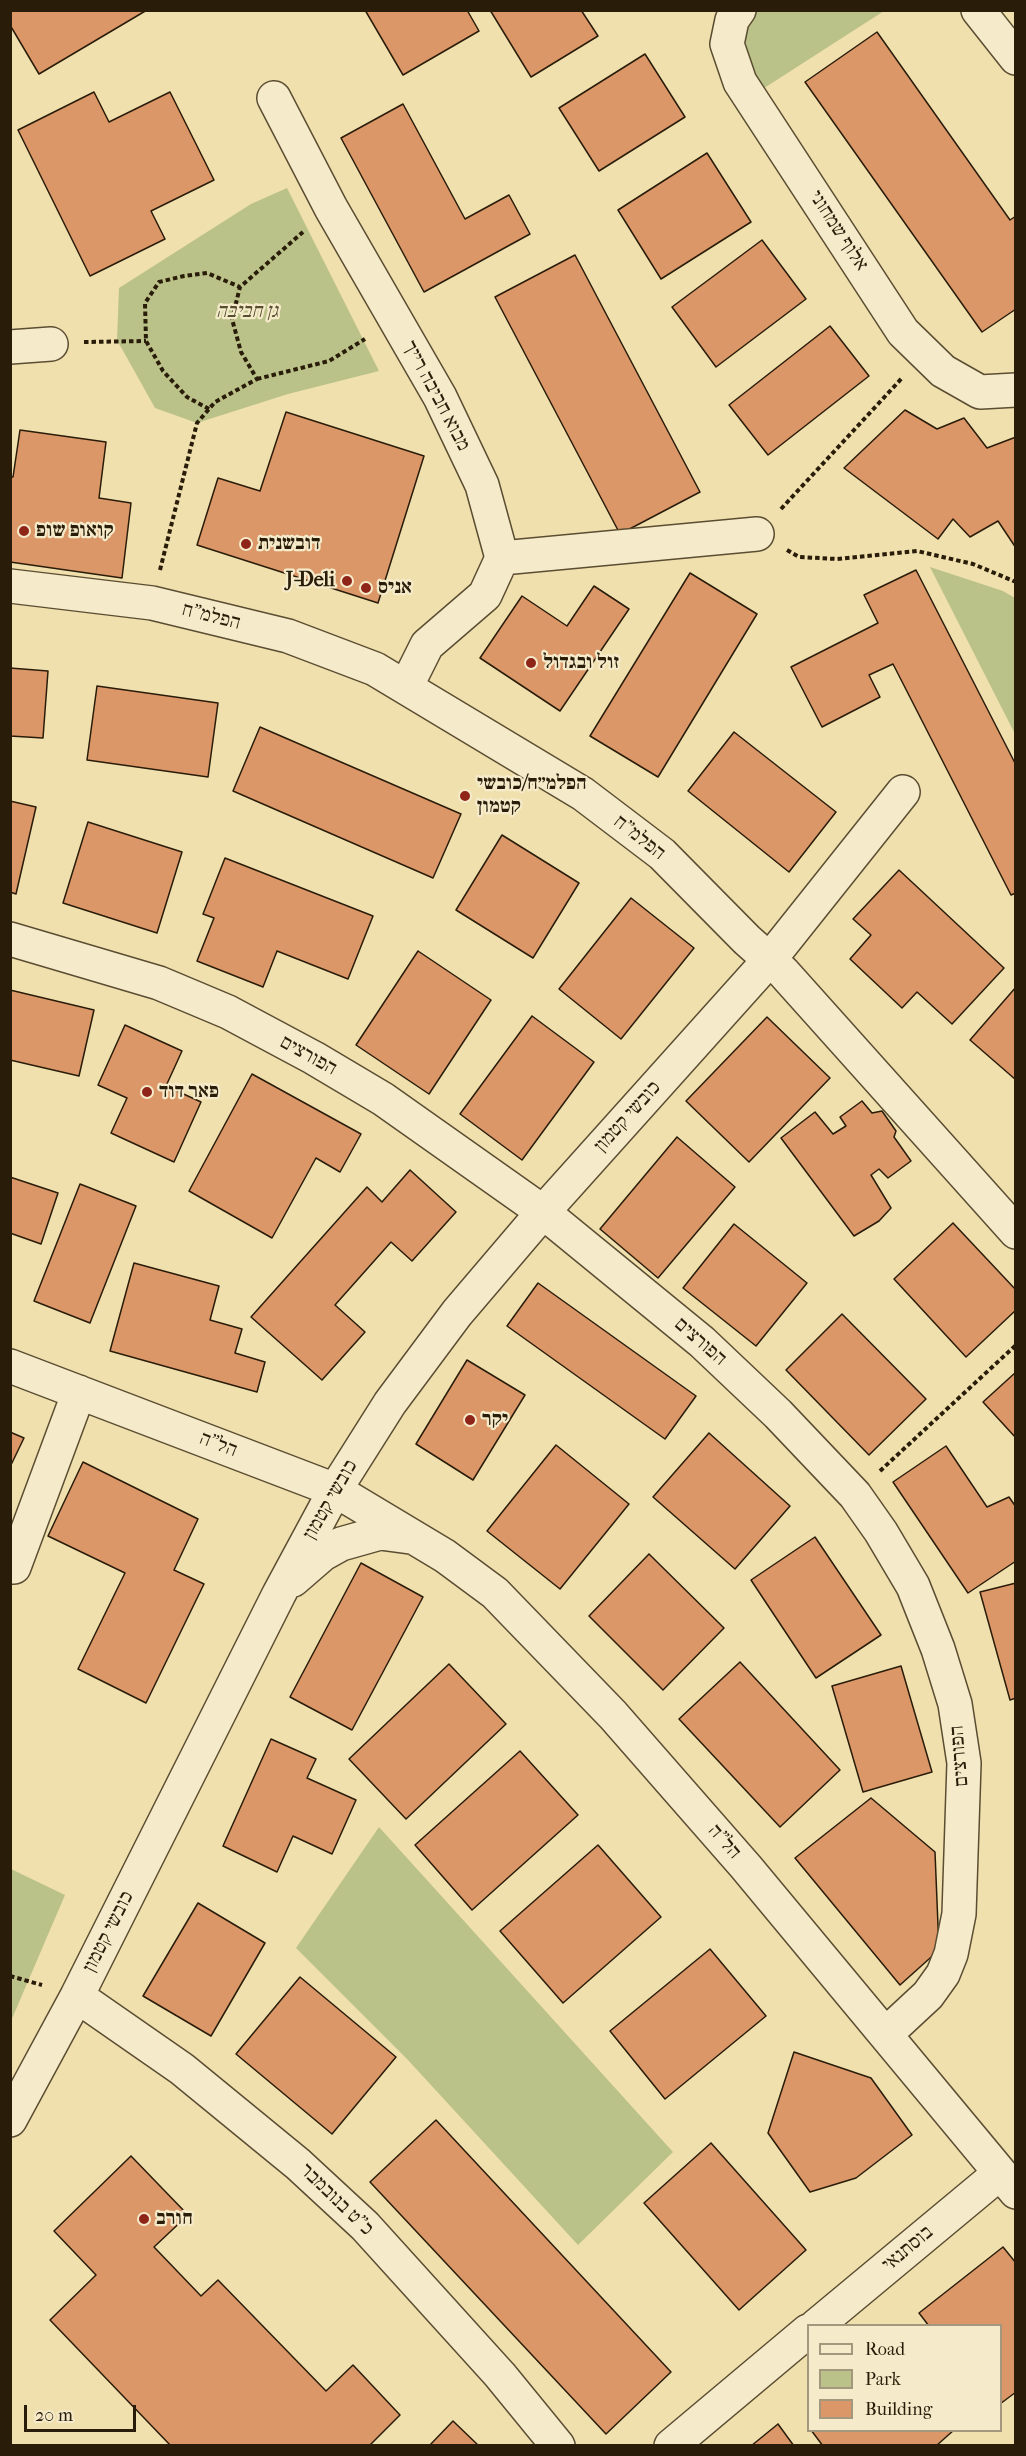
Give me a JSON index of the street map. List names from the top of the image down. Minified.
{"streets":{"street":["אלוף שמחוני","מבוא חביבה רייך","הפלמ\"ח","הפורצים","כובשי קטמון","הל\"ה","כ\"ט בנובמבר","בוסתנאי"]},"crossings":[["הפלמ\"ח","כובשי קטמון"],["הפורצים","כובשי קטמון"],["הפורצים","הל\"ה"],["כובשי קטמון","הל\"ה"],["כובשי קטמון","כ\"ט בנובמבר"],["הל\"ה","בוסתנאי"]],"parks":["גן חביבה"],"places":["קואופ שופ","דובשנית","J-Deli","אניס","זול ובגדול","הפלמ״ח/כובשי קטמון","פאר דוד","יקר","חורב"],"legend":["Road","Park","Building"],"scale_bar":"20 m"}
